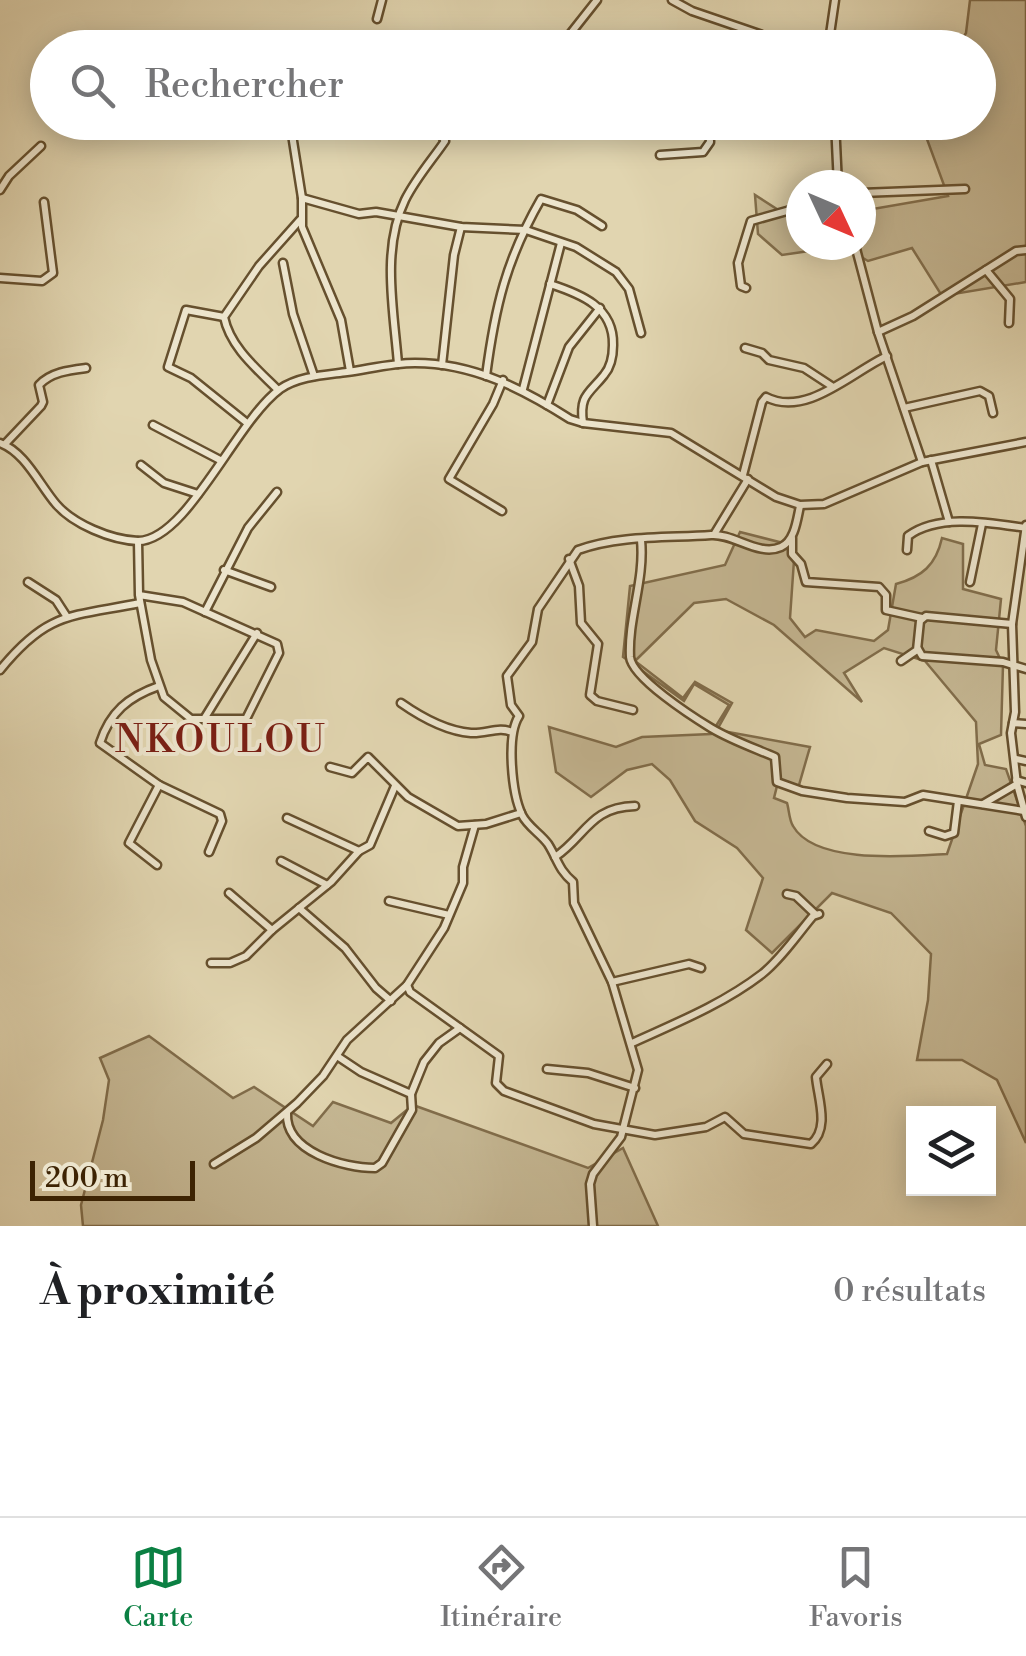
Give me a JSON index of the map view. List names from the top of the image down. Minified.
{"districts":["NKOULOU"],"scale_bar":"200 m","north":"bottom right","page":{"search":"Rechercher","scale":"200 m","heading":["À proximité","0 résultats"],"nav":["Carte","Itinéraire","Favoris"]}}
